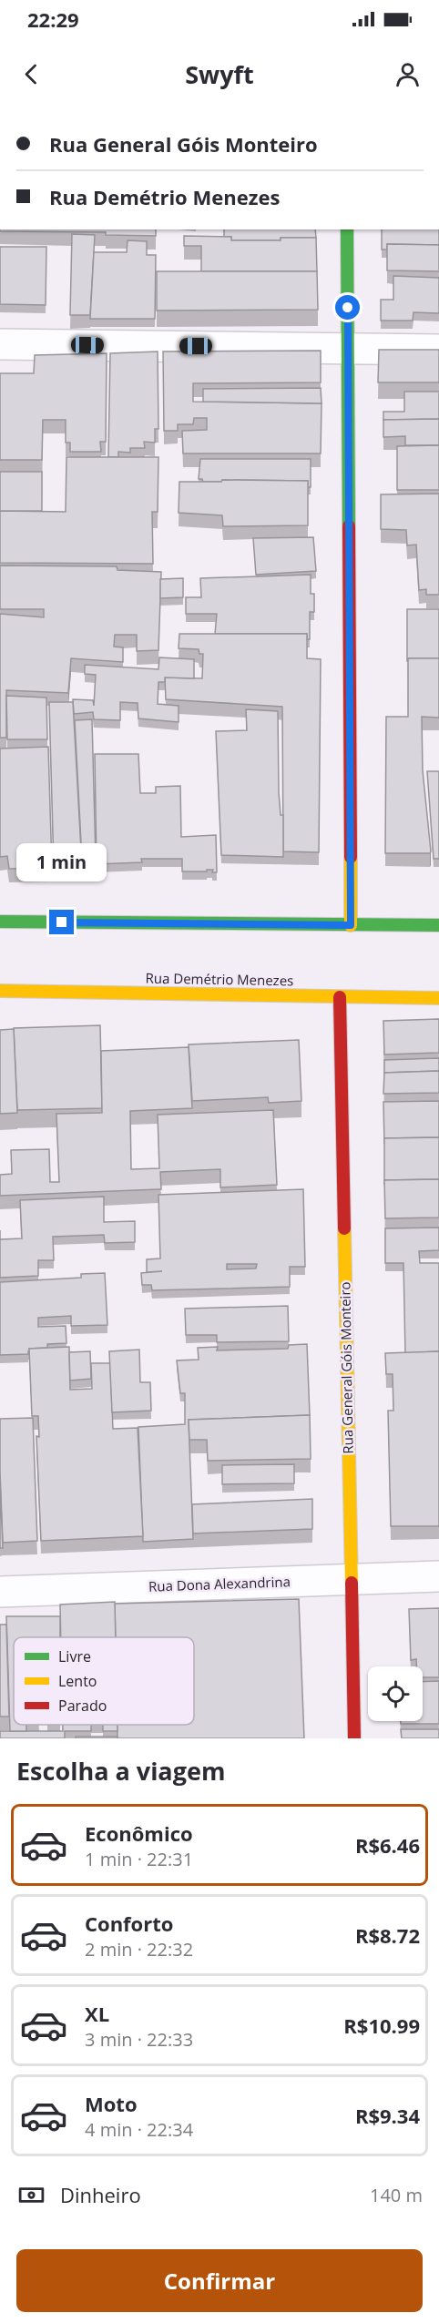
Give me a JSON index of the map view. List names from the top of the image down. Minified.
{"streets":{"street":["Rua Demétrio Menezes","Rua General Góis Monteiro","Rua Dona Alexandrina"]},"crossings":[["Rua Demétrio Menezes","Rua General Góis Monteiro"],["Rua General Góis Monteiro","Rua Dona Alexandrina"]],"legend":["Livre","Lento","Parado"],"page":{"status":"22:29","header":"Swyft","banner":["Rua General Góis Monteiro","Rua Demétrio Menezes"],"bubble":"1 min","heading":"Escolha a viagem","list":[{"name":"Econômico","note":"1 min · 22:31","value":"R$6.46"},{"name":"Conforto","note":"2 min · 22:32","value":"R$8.72"},{"name":"XL","note":"3 min · 22:33","value":"R$10.99"},{"name":"Moto","note":"4 min · 22:34","value":"R$9.34"}],"pay":["Dinheiro","140 m"],"buttons":"Confirmar"}}
